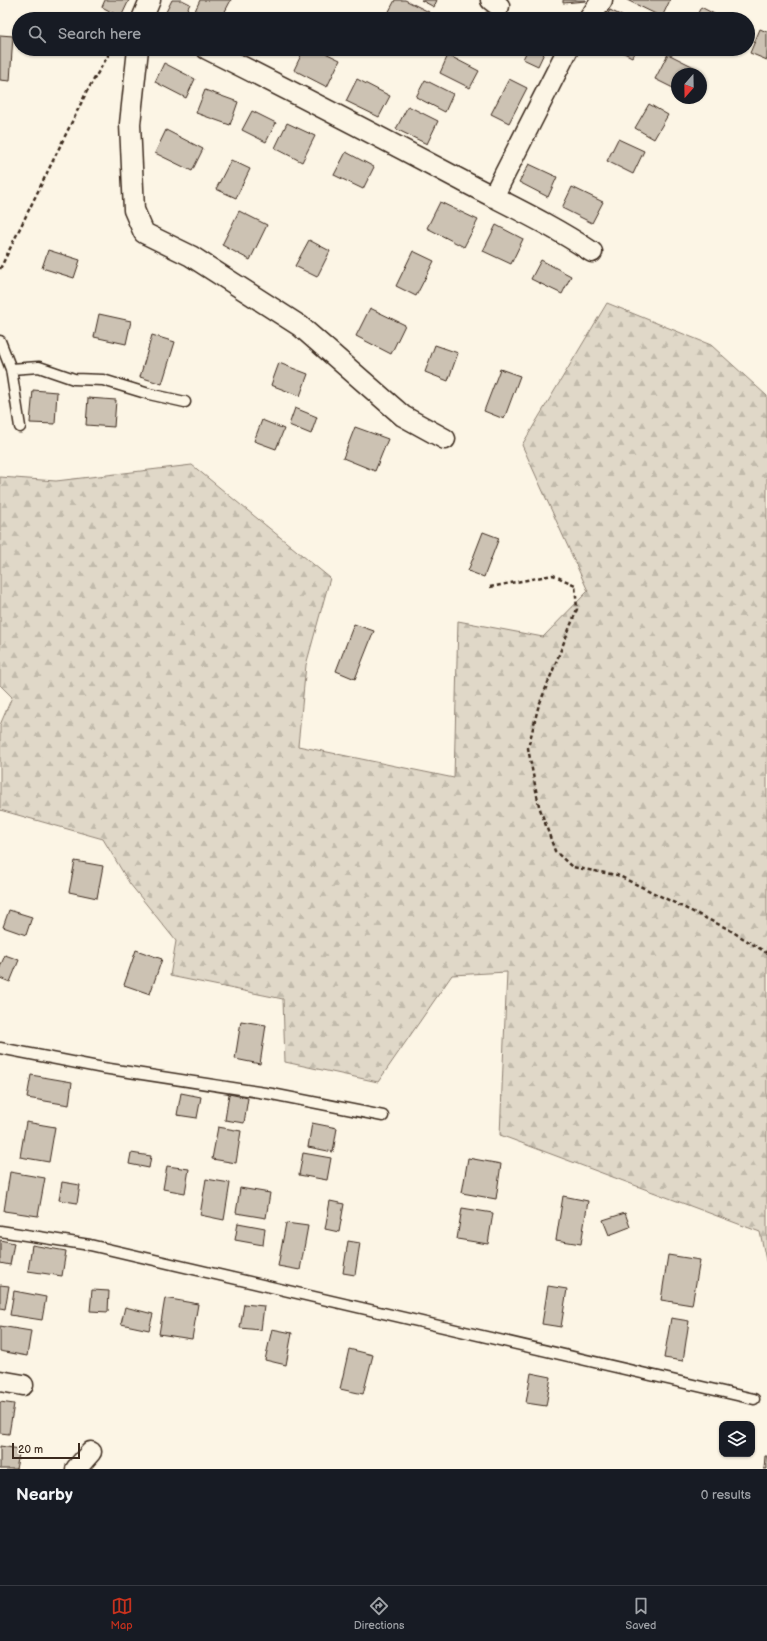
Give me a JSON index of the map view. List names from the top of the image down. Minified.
{"scale_bar":"20 m","north":"bottom","page":{"search":"Search here","scale":"20 m","heading":["Nearby","0 results"],"nav":["Map","Directions","Saved"]}}
